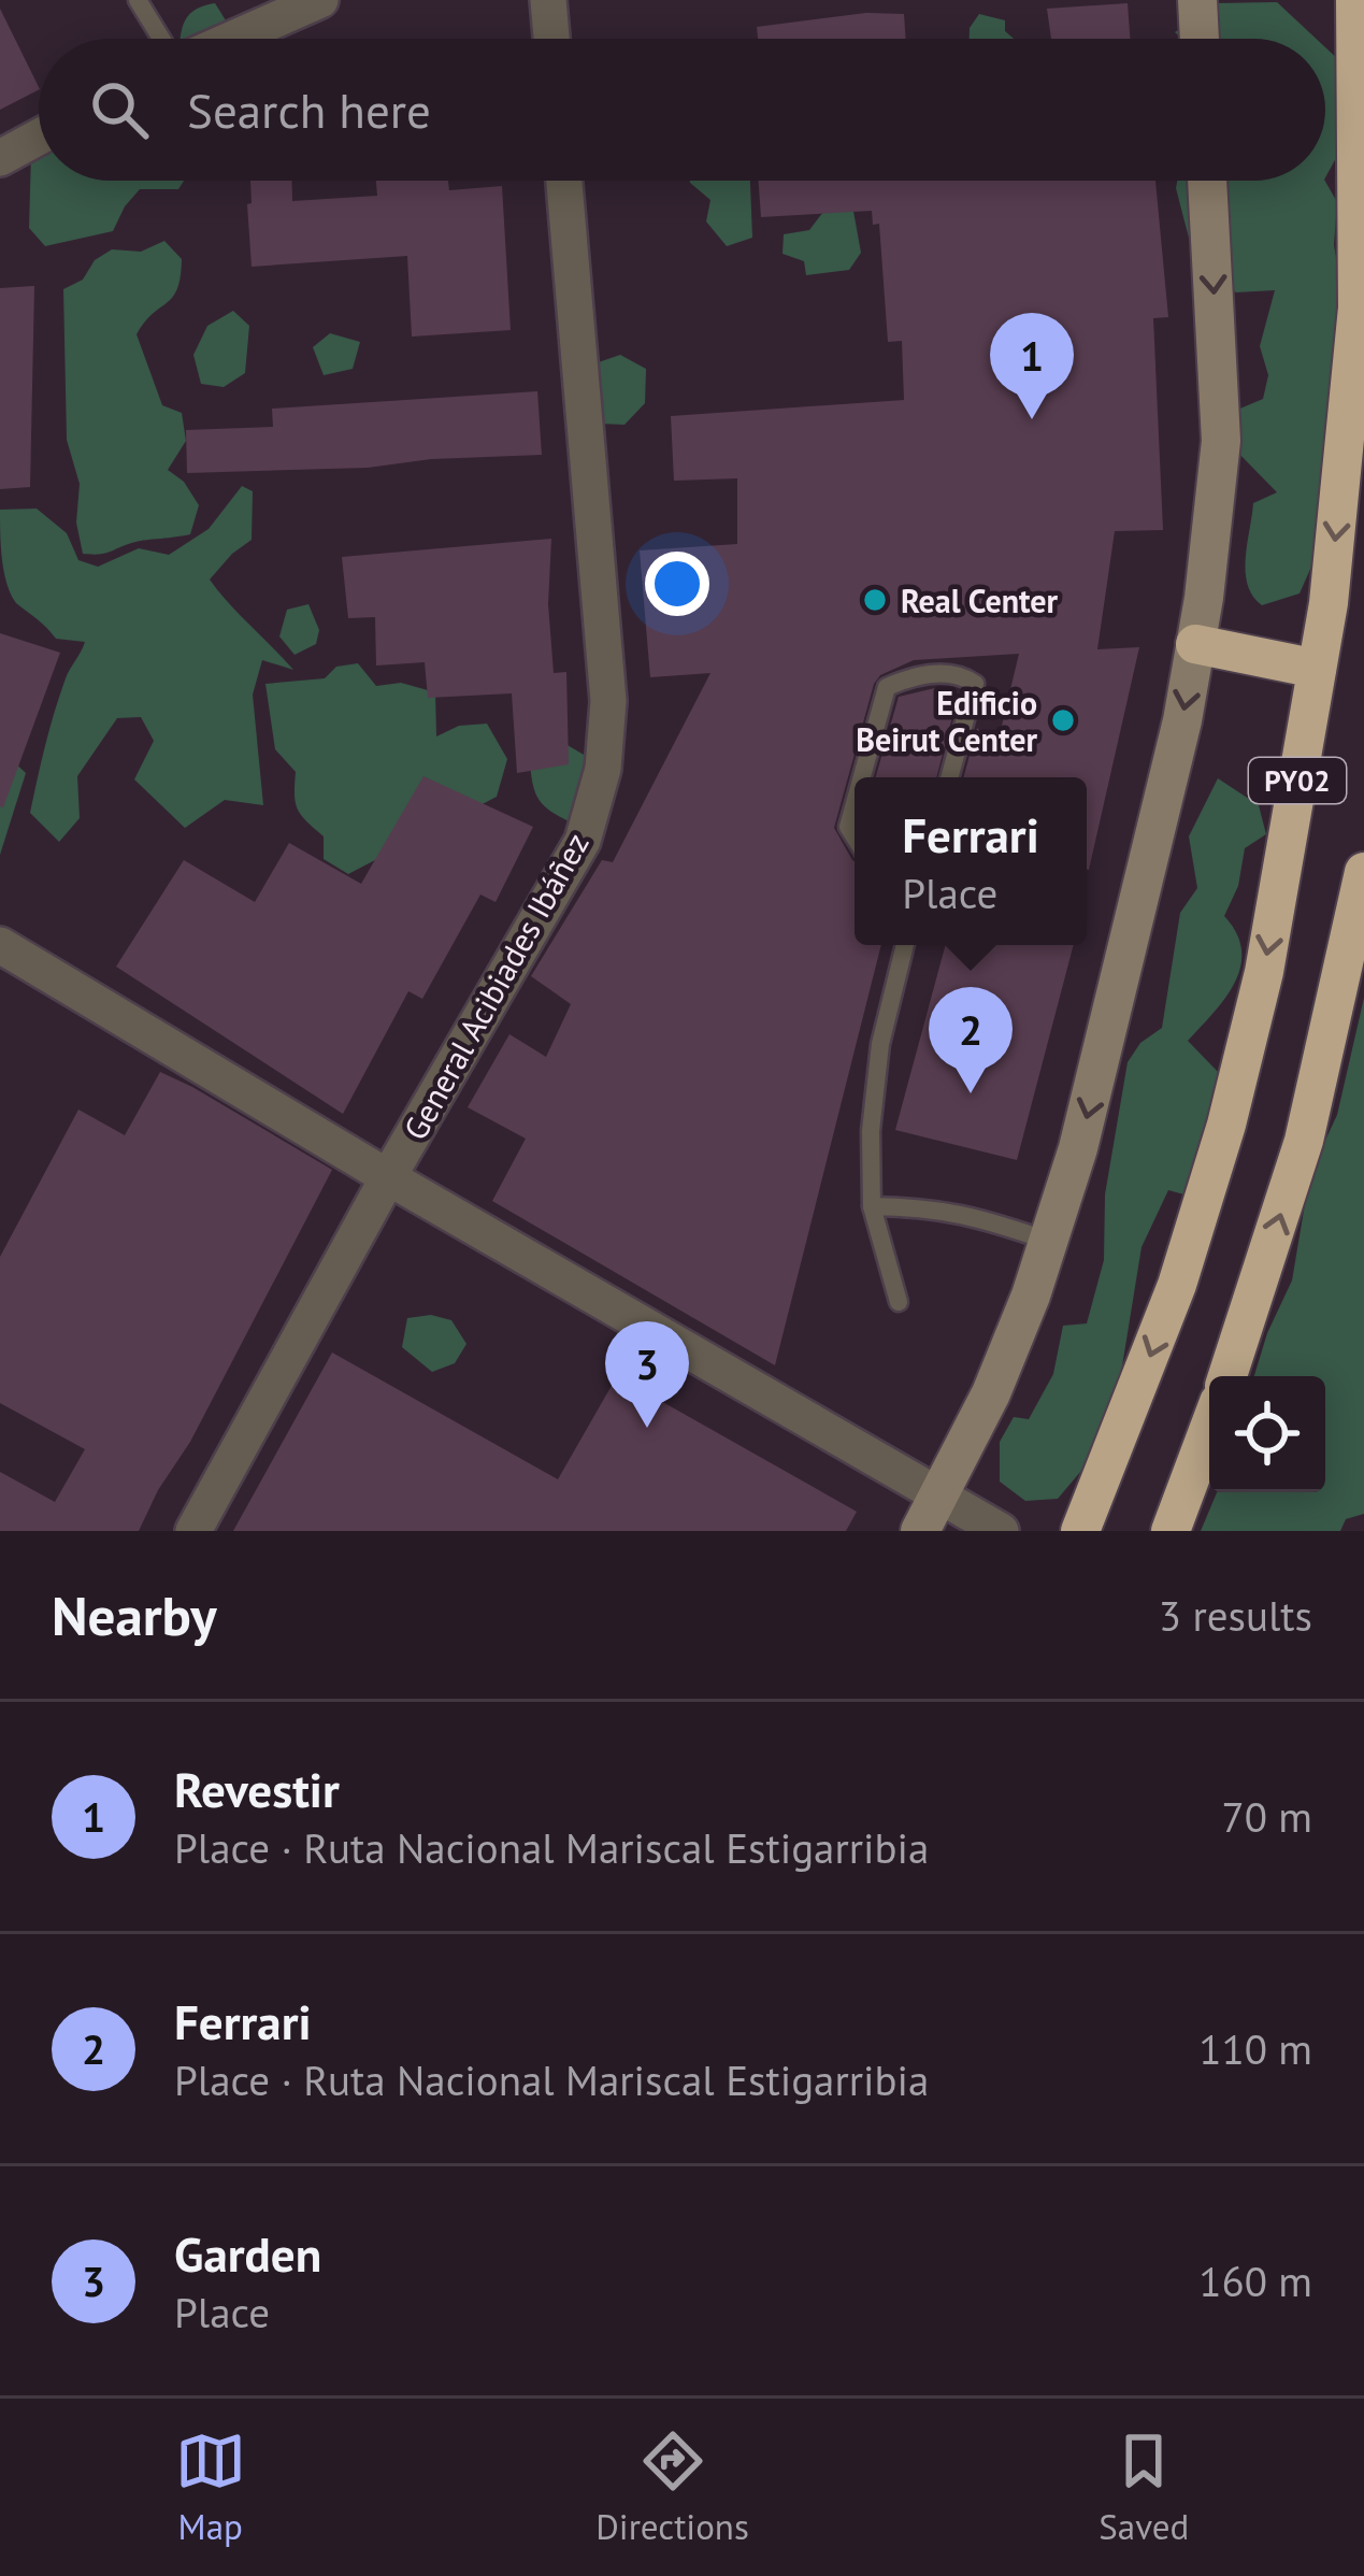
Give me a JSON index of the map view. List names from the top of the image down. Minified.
{"streets":{"highway":["PY02"],"street":["General Acibiades Ibáñez"]},"places":["Real Center","Edificio Beirut Center"],"page":{"search":"Search here","pins":["1","2","3"],"popup":["Ferrari","Place"],"heading":["Nearby","3 results"],"list":[{"mark":"1","name":"Revestir","note":"Place · Ruta Nacional Mariscal Estigarribia","value":"70 m"},{"mark":"2","name":"Ferrari","note":"Place · Ruta Nacional Mariscal Estigarribia","value":"110 m"},{"mark":"3","name":"Garden","note":"Place","value":"160 m"}],"nav":["Map","Directions","Saved"]}}
